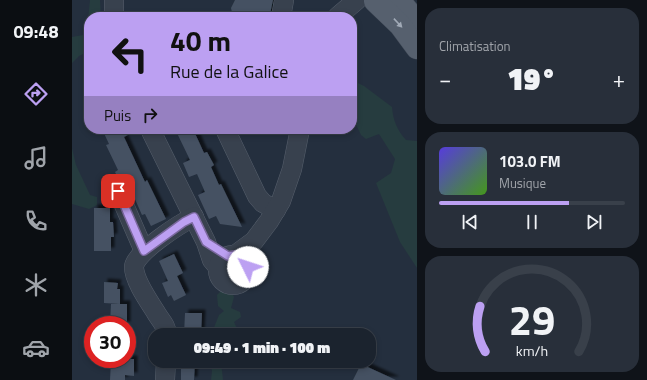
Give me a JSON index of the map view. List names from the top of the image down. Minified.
{"page":{"tabs":"09:48","tile":"Climatisation","turn":["40 m","Rue de la Galice"],"heat":["−","19°","+"],"then":"Puis","song":["103.0 FM","Musique"],"limit":"30","trip":"09:49 · 1 min · 100 m","gauge":["29","km/h"]}}
